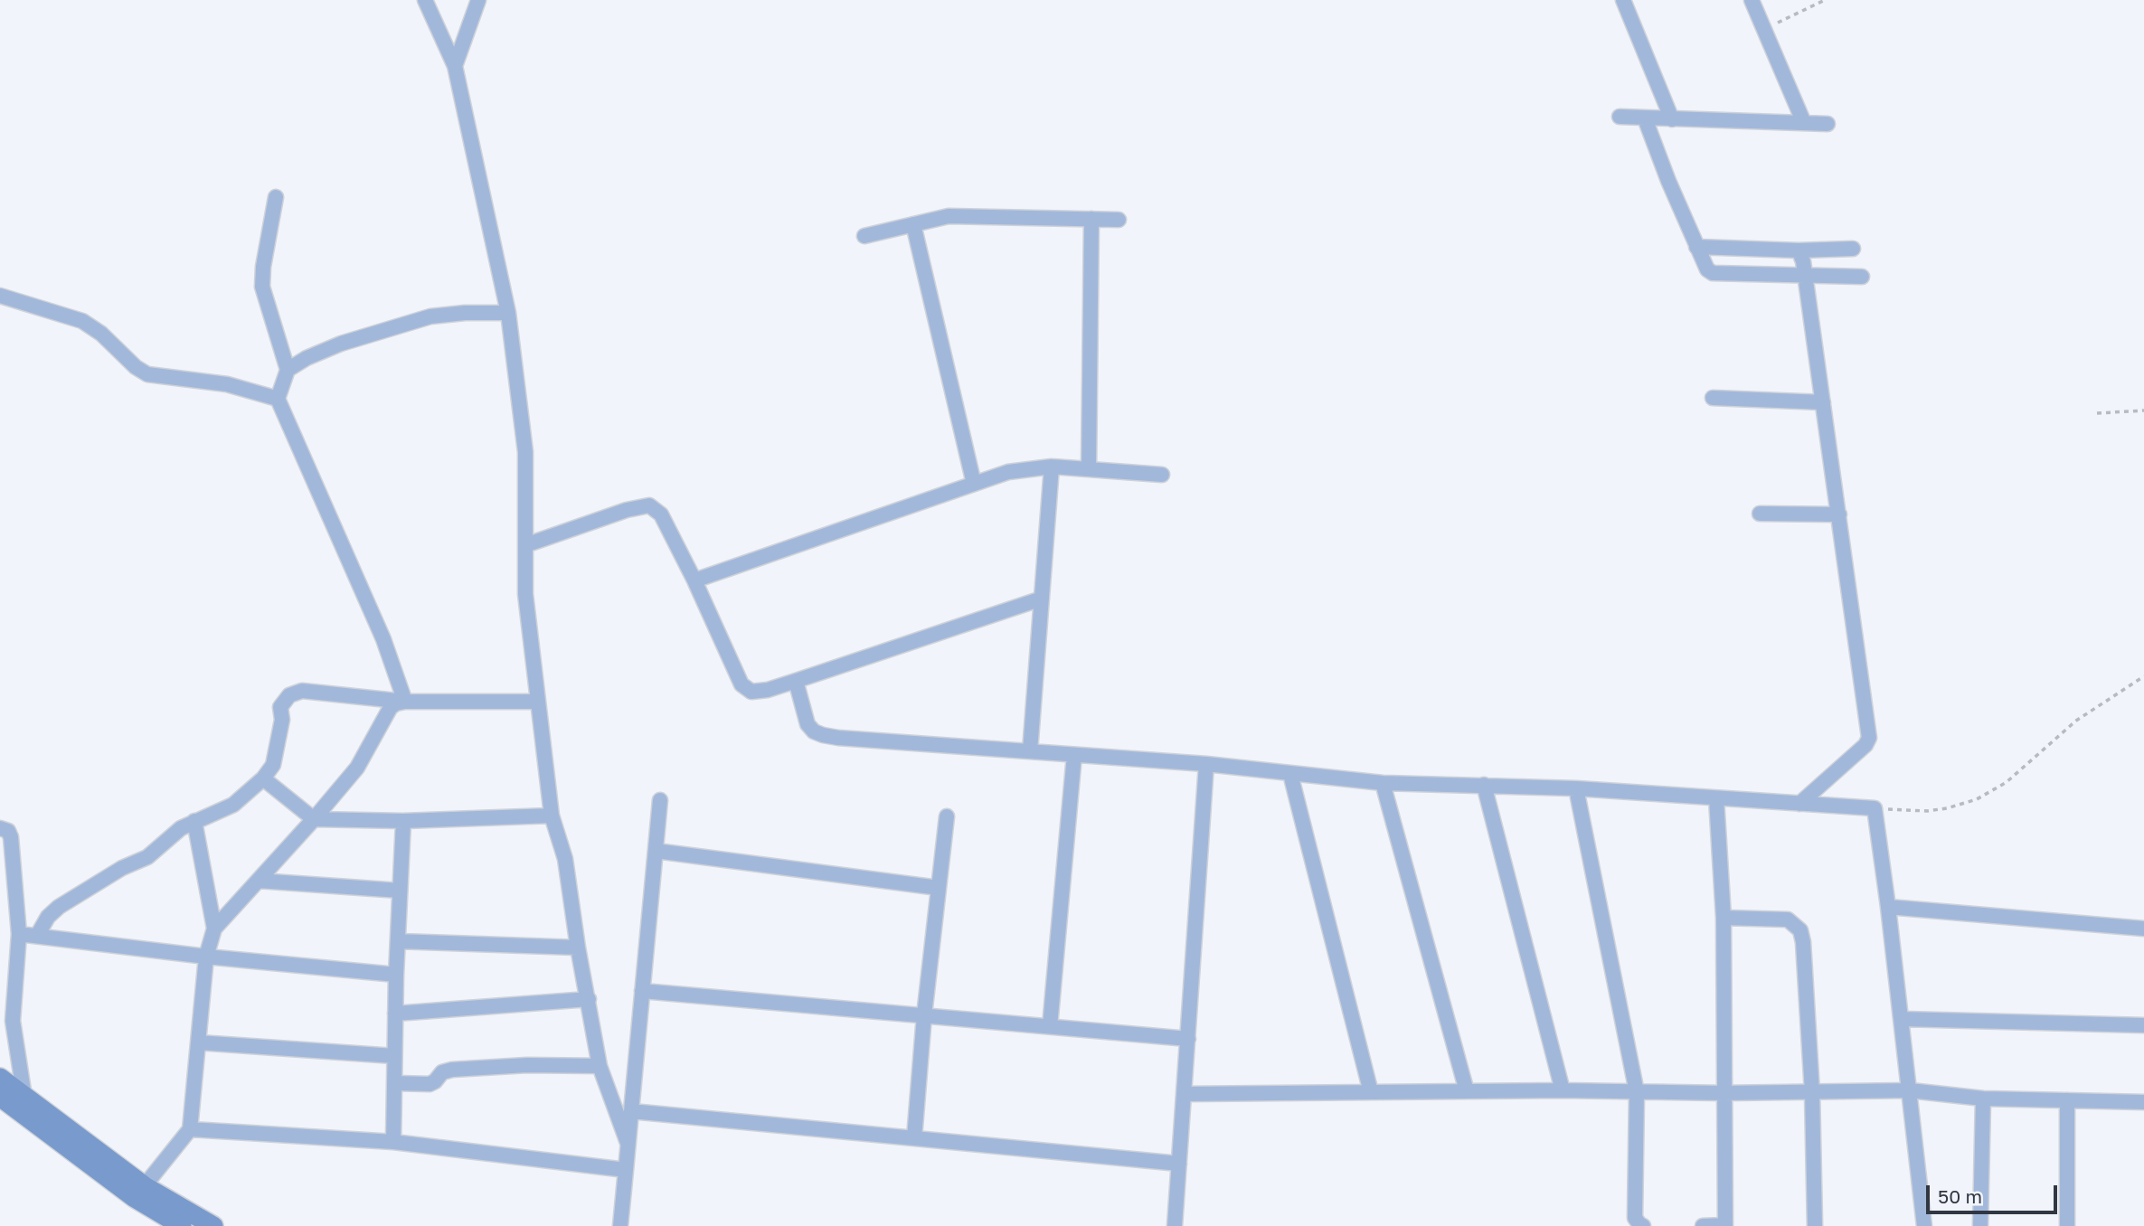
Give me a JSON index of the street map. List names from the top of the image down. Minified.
{"scale_bar":"50 m"}
